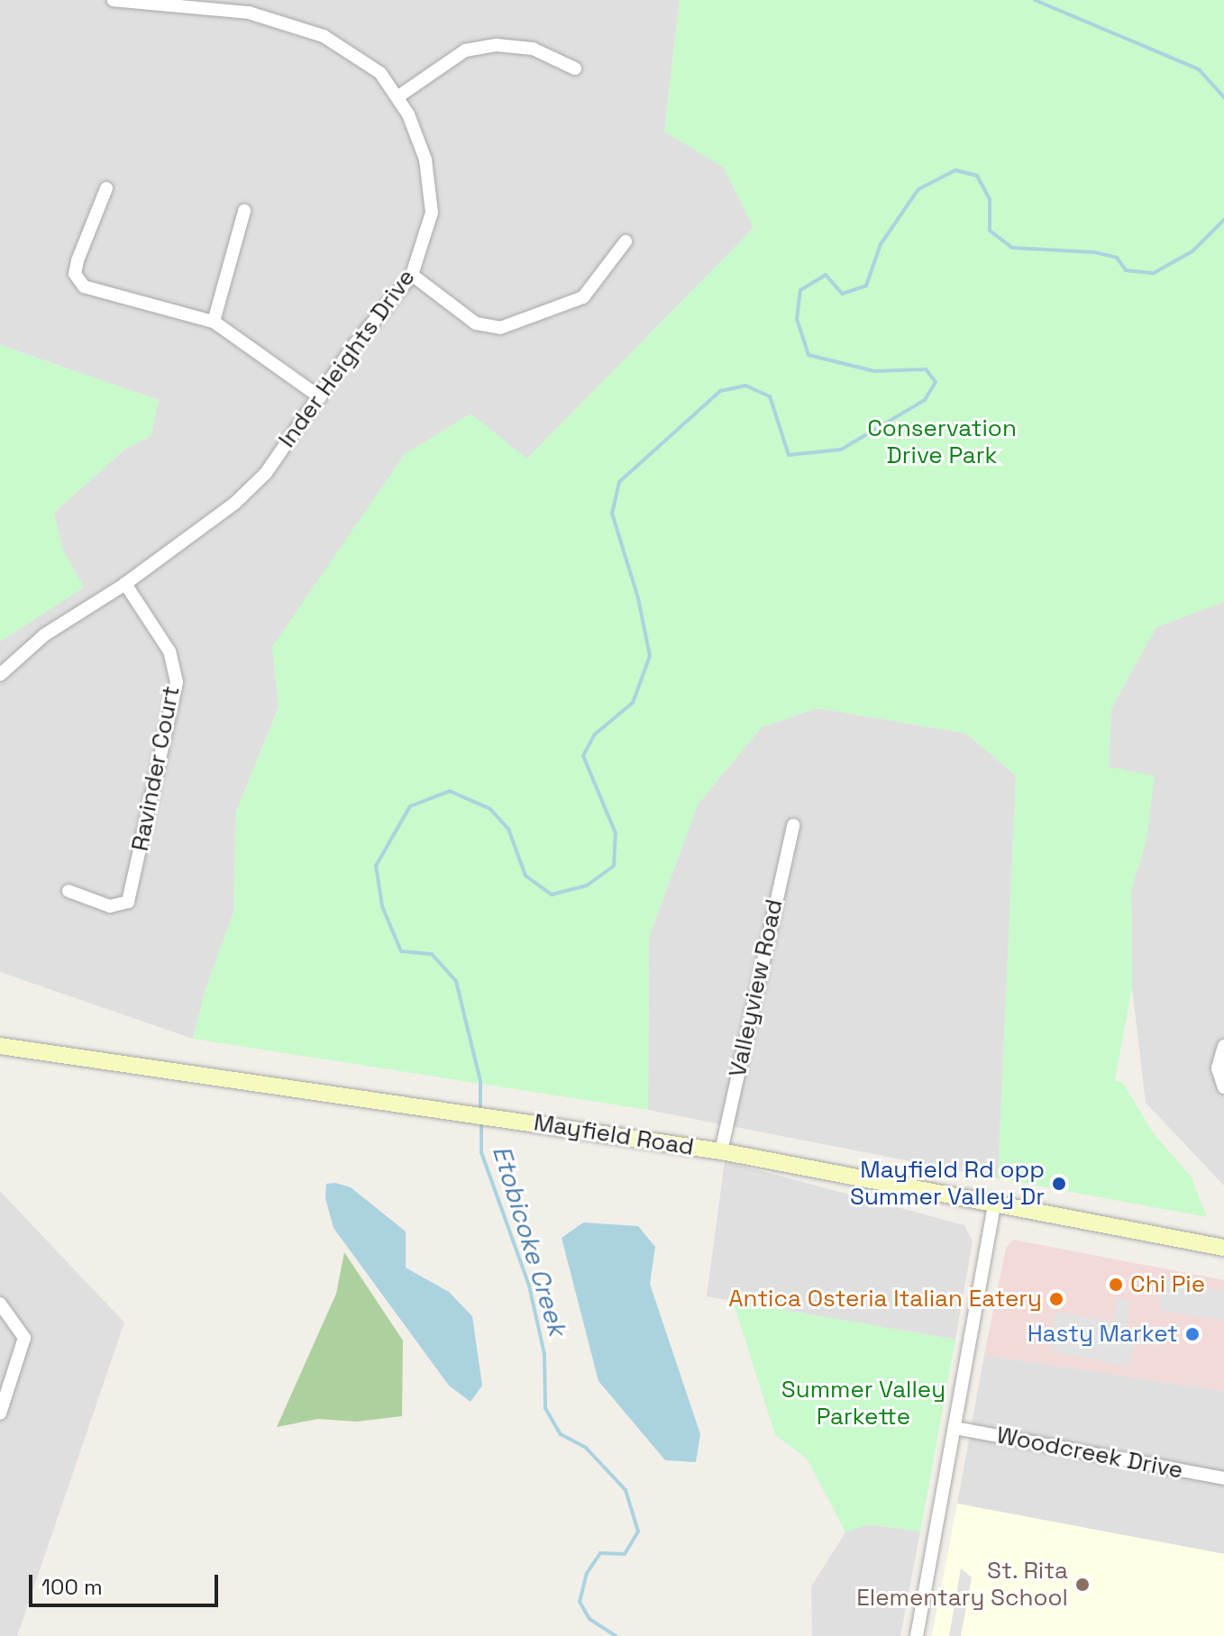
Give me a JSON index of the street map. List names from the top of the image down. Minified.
{"streets":{"main road":["Mayfield Road"],"street":["Inder Heights Drive","Ravinder Court","Valleyview Road","Woodcreek Drive"]},"crossings":[["Inder Heights Drive","Ravinder Court"],["Valleyview Road","Mayfield Road"]],"water":["Etobicoke Creek"],"parks":["Conservation Drive Park","Summer Valley Parkette"],"places":["Mayfield Rd opp Summer Valley Dr","Chi Pie","Antica Osteria Italian Eatery","Hasty Market","St. Rita Elementary School"],"scale_bar":"100 m"}
